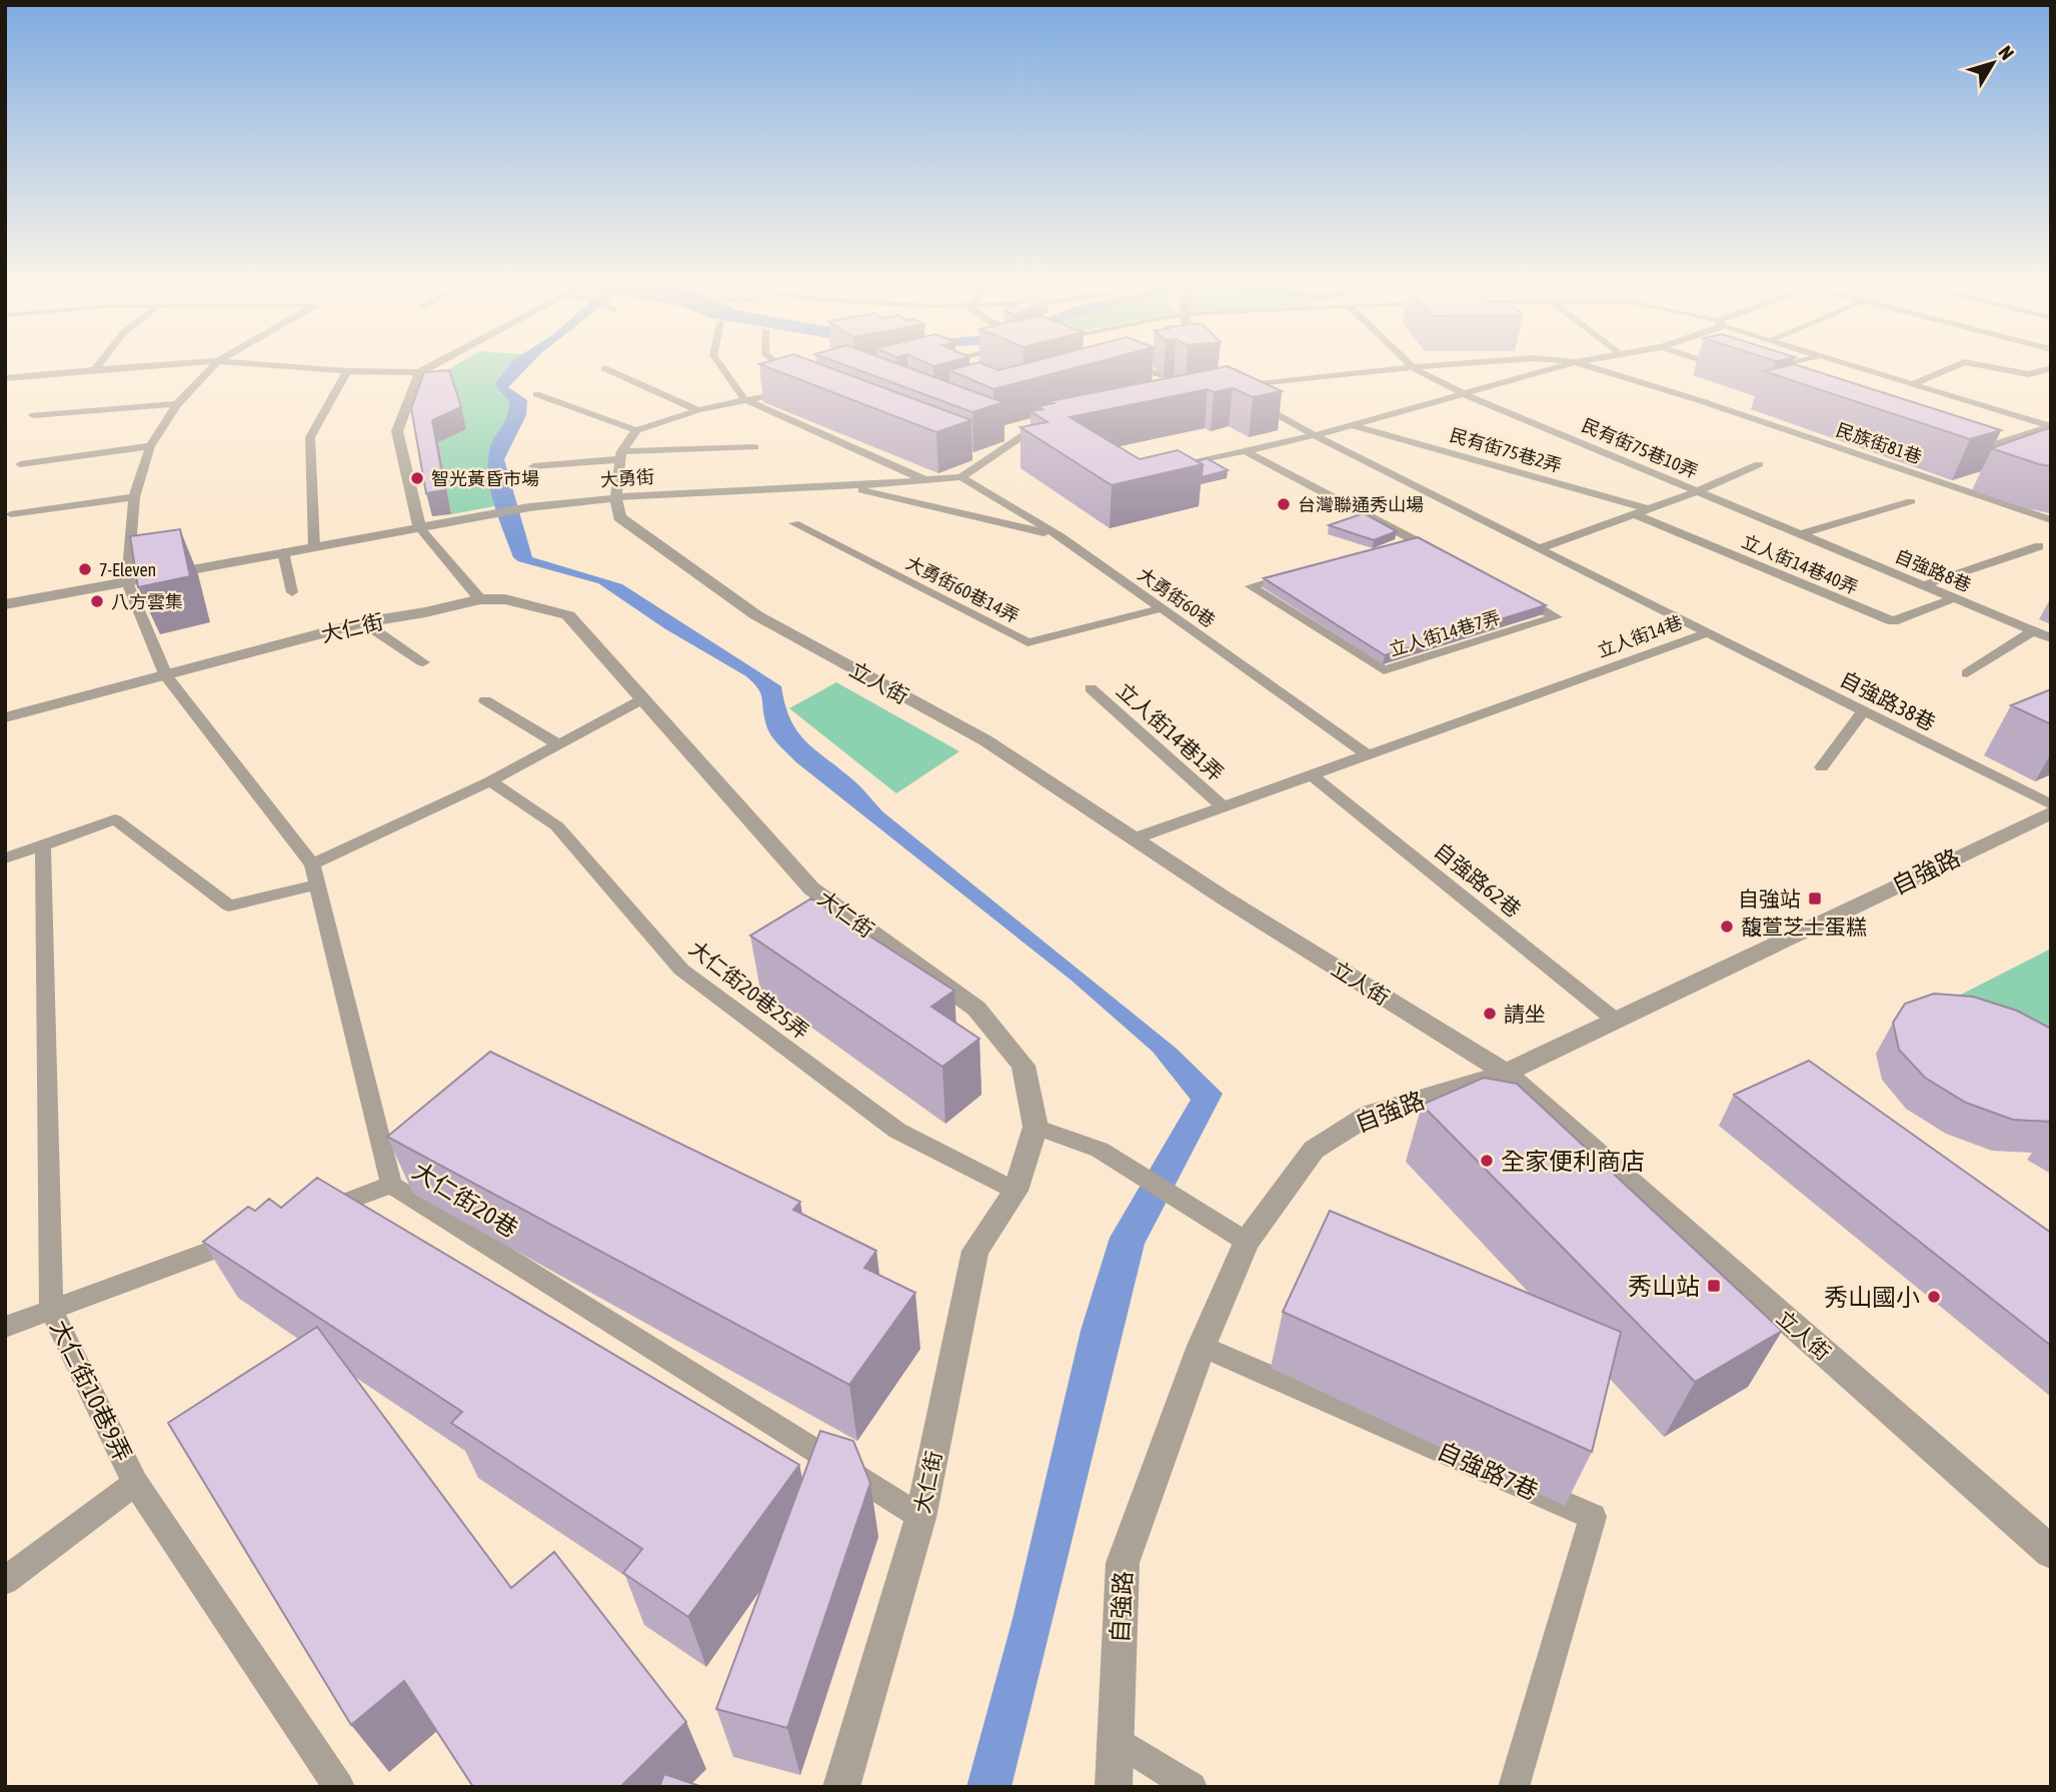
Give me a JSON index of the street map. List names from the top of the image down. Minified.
{"streets":{"street":["大勇街","大仁街","立人街","自強路"],"lane":["民族街81巷","民有街75巷10弄","民有街75巷2弄","立人街14巷40弄","自強路8巷","大勇街60巷14弄","大勇街60巷","立人街14巷7弄","立人街14巷","自強路38巷","立人街14巷1弄","自強路62巷","大仁街20巷25弄","大仁街20巷","大仁街10巷9弄","自強路7巷"]},"crossings":[["民有街75巷10弄","自強路8巷"],["大勇街","大勇街60巷"],["大勇街","立人街"],["大勇街","大仁街20巷"],["立人街14巷40弄","自強路8巷"],["大勇街60巷14弄","大勇街60巷"],["大勇街60巷","立人街14巷"],["大仁街","大仁街20巷25弄"],["大仁街","大仁街20巷"],["立人街14巷","立人街"],["立人街14巷","自強路38巷"],["立人街14巷","立人街14巷1弄"],["立人街14巷","自強路62巷"],["立人街","自強路"],["自強路","自強路62巷"],["自強路","自強路7巷"]],"places":{"other":["智光黃昏市場","台灣聯通秀山場","7-Eleven","八方雲集","馥萱芝士蛋糕","請坐","全家便利商店","秀山國小"],"transit":["自強站","秀山站"]},"north":"top right"}
